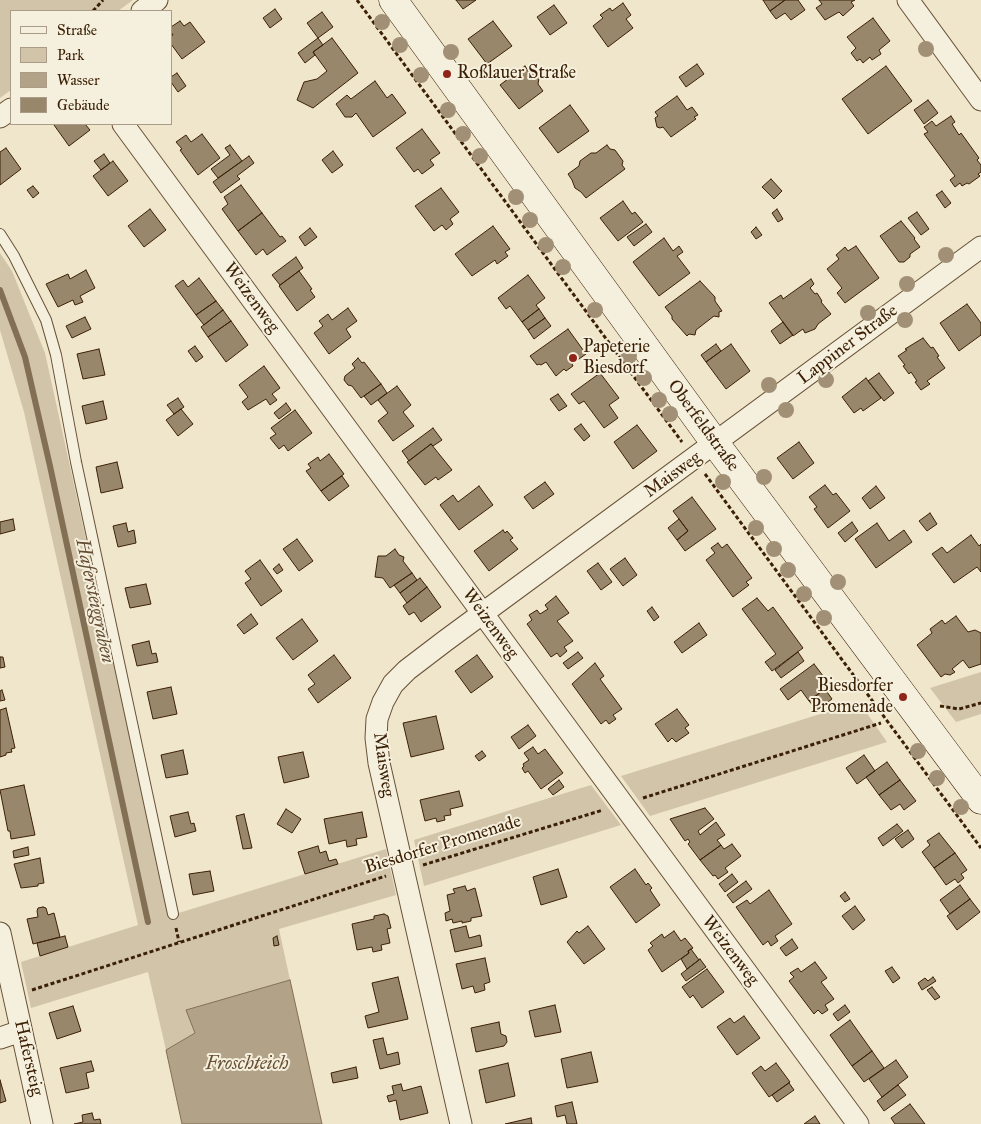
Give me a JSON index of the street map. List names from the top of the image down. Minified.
{"streets":{"street":["Weizenweg","Lappiner Straße","Oberfeldstraße","Maisweg","Hafersteig"],"path":["Biesdorfer Promenade"]},"crossings":[["Weizenweg","Maisweg"],["Weizenweg","Biesdorfer Promenade"],["Lappiner Straße","Oberfeldstraße"],["Lappiner Straße","Maisweg"],["Oberfeldstraße","Maisweg"],["Maisweg","Biesdorfer Promenade"],["Biesdorfer Promenade","Hafersteig"]],"water":["Hafersteiggraben","Froschteich"],"places":["Roßlauer Straße","Papeterie Biesdorf","Biesdorfer Promenade"],"legend":["Straße","Park","Wasser","Gebäude"]}
